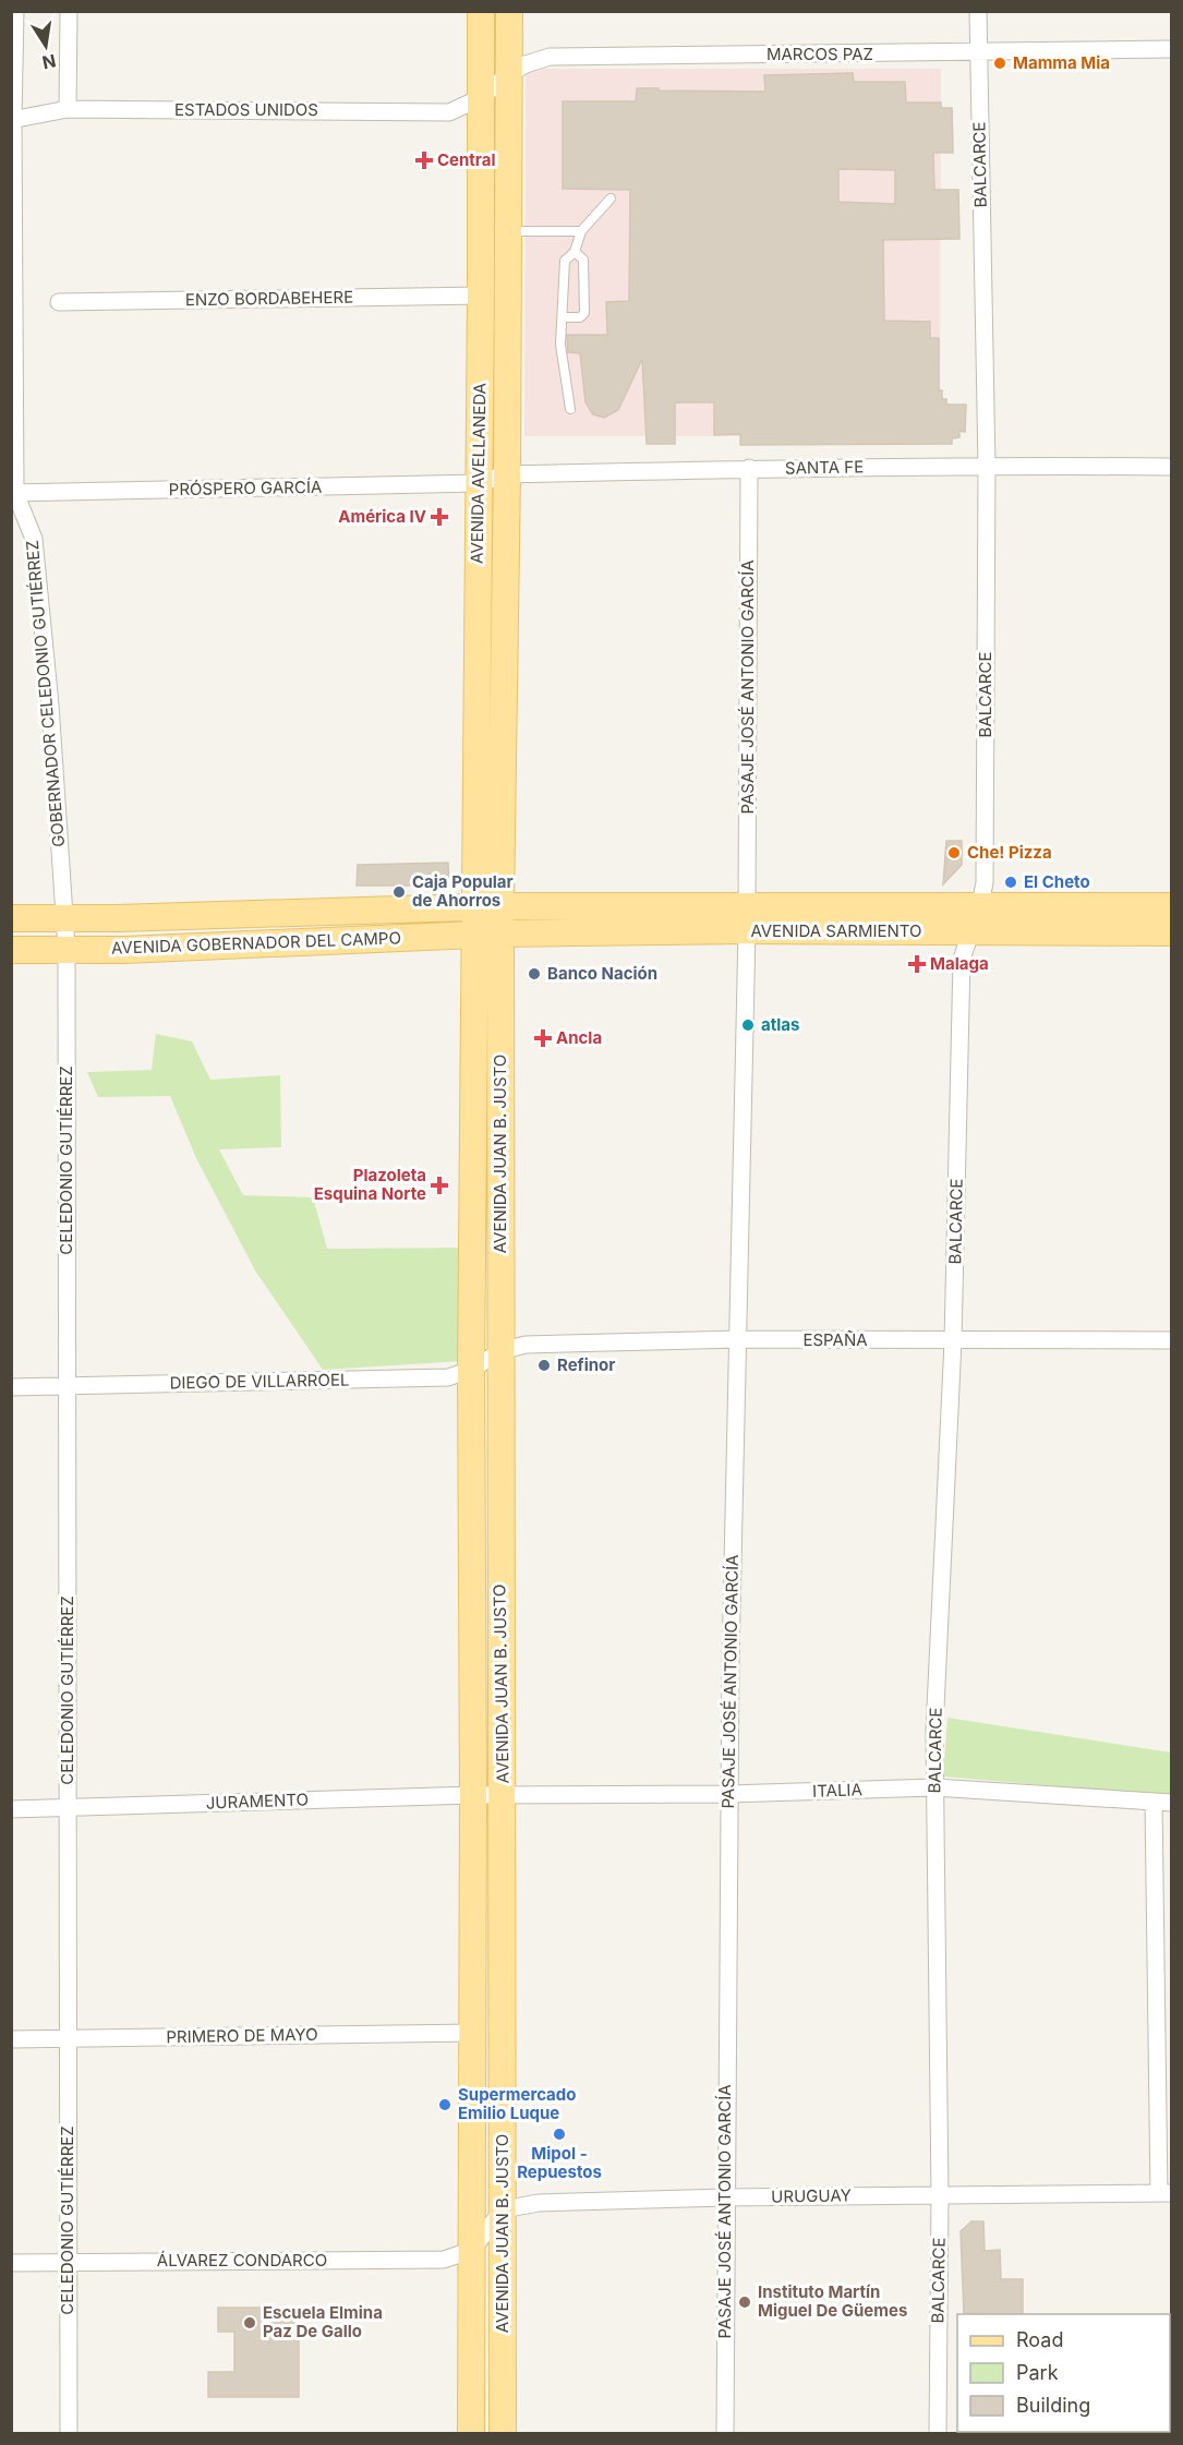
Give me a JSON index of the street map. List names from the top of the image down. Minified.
{"streets":{"main road":["AVENIDA AVELLANEDA","AVENIDA SARMIENTO","AVENIDA GOBERNADOR DEL CAMPO","AVENIDA JUAN B. JUSTO"],"street":["MARCOS PAZ","ESTADOS UNIDOS","BALCARCE","ENZO BORDABEHERE","SANTA FE","PRÓSPERO GARCÍA","PASAJE JOSÉ ANTONIO GARCÍA","GOBERNADOR CELEDONIO GUTIÉRREZ","CELEDONIO GUTIÉRREZ","ESPAÑA","DIEGO DE VILLARROEL","ITALIA","JURAMENTO","PRIMERO DE MAYO","URUGUAY","ÁLVAREZ CONDARCO"]},"crossings":[["MARCOS PAZ","ESTADOS UNIDOS"],["MARCOS PAZ","BALCARCE"],["MARCOS PAZ","AVENIDA AVELLANEDA"],["ESTADOS UNIDOS","AVENIDA AVELLANEDA"],["ESTADOS UNIDOS","GOBERNADOR CELEDONIO GUTIÉRREZ"],["BALCARCE","SANTA FE"],["BALCARCE","AVENIDA SARMIENTO"],["BALCARCE","ESPAÑA"],["BALCARCE","ITALIA"],["BALCARCE","URUGUAY"],["ENZO BORDABEHERE","AVENIDA AVELLANEDA"],["SANTA FE","AVENIDA AVELLANEDA"],["SANTA FE","PRÓSPERO GARCÍA"],["SANTA FE","PASAJE JOSÉ ANTONIO GARCÍA"],["AVENIDA AVELLANEDA","PRÓSPERO GARCÍA"],["AVENIDA AVELLANEDA","AVENIDA SARMIENTO"],["AVENIDA AVELLANEDA","AVENIDA GOBERNADOR DEL CAMPO"],["AVENIDA AVELLANEDA","AVENIDA JUAN B. JUSTO"],["PRÓSPERO GARCÍA","GOBERNADOR CELEDONIO GUTIÉRREZ"],["PASAJE JOSÉ ANTONIO GARCÍA","AVENIDA SARMIENTO"],["PASAJE JOSÉ ANTONIO GARCÍA","ESPAÑA"],["PASAJE JOSÉ ANTONIO GARCÍA","ITALIA"],["PASAJE JOSÉ ANTONIO GARCÍA","URUGUAY"],["GOBERNADOR CELEDONIO GUTIÉRREZ","AVENIDA GOBERNADOR DEL CAMPO"],["GOBERNADOR CELEDONIO GUTIÉRREZ","CELEDONIO GUTIÉRREZ"],["AVENIDA SARMIENTO","AVENIDA GOBERNADOR DEL CAMPO"],["AVENIDA SARMIENTO","AVENIDA JUAN B. JUSTO"],["AVENIDA GOBERNADOR DEL CAMPO","AVENIDA JUAN B. JUSTO"],["AVENIDA GOBERNADOR DEL CAMPO","CELEDONIO GUTIÉRREZ"],["AVENIDA JUAN B. JUSTO","ESPAÑA"],["AVENIDA JUAN B. JUSTO","DIEGO DE VILLARROEL"],["AVENIDA JUAN B. JUSTO","ITALIA"],["AVENIDA JUAN B. JUSTO","JURAMENTO"],["AVENIDA JUAN B. JUSTO","PRIMERO DE MAYO"],["AVENIDA JUAN B. JUSTO","URUGUAY"],["AVENIDA JUAN B. JUSTO","ÁLVAREZ CONDARCO"],["CELEDONIO GUTIÉRREZ","DIEGO DE VILLARROEL"],["CELEDONIO GUTIÉRREZ","JURAMENTO"],["CELEDONIO GUTIÉRREZ","PRIMERO DE MAYO"],["CELEDONIO GUTIÉRREZ","ÁLVAREZ CONDARCO"],["ESPAÑA","DIEGO DE VILLARROEL"],["ITALIA","JURAMENTO"]],"places":{"other":["Mamma Mia","Che! Pizza","El Cheto","Caja Popular de Ahorros","Banco Nación","atlas","Refinor","Supermercado Emilio Luque","Mipol - Repuestos","Instituto Martín Miguel De Güemes","Escuela Elmina Paz De Gallo"],"health":["Central","América IV","Malaga","Ancla","Plazoleta Esquina Norte"]},"legend":["Road","Park","Building"],"north":"bottom"}
